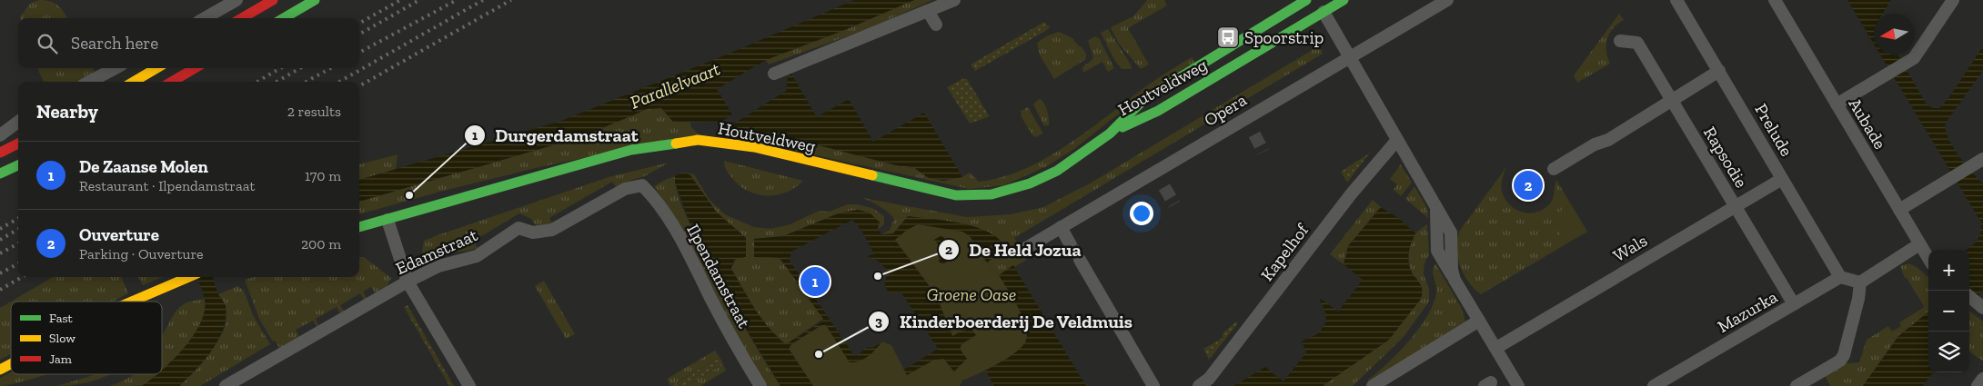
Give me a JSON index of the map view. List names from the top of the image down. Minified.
{"streets":{"street":["Houtveldweg","Opera","Aubade","Prelude","Rapsodie","Wals","Edamstraat","Kapelhof","Ilpendamstraat","Mazurka"]},"crossings":[["Prelude","Wals"],["Prelude","Mazurka"],["Rapsodie","Wals"],["Rapsodie","Mazurka"],["Edamstraat","Ilpendamstraat"]],"water":["Parallelvaart"],"parks":["Groene Oase"],"places":{"bus stop":["Spoorstrip"],"other":["Durgerdamstraat","De Held Jozua","Kinderboerderij De Veldmuis"]},"legend":["Fast","Slow","Jam"],"north":"left","page":{"search":"Search here","heading":["Nearby","2 results"],"list":[{"mark":"1","name":"De Zaanse Molen","note":"Restaurant · Ilpendamstraat","value":"170 m"},{"mark":"2","name":"Ouverture","note":"Parking · Ouverture","value":"200 m"}],"pins":["2","1"],"map_buttons":["+","−"]}}
